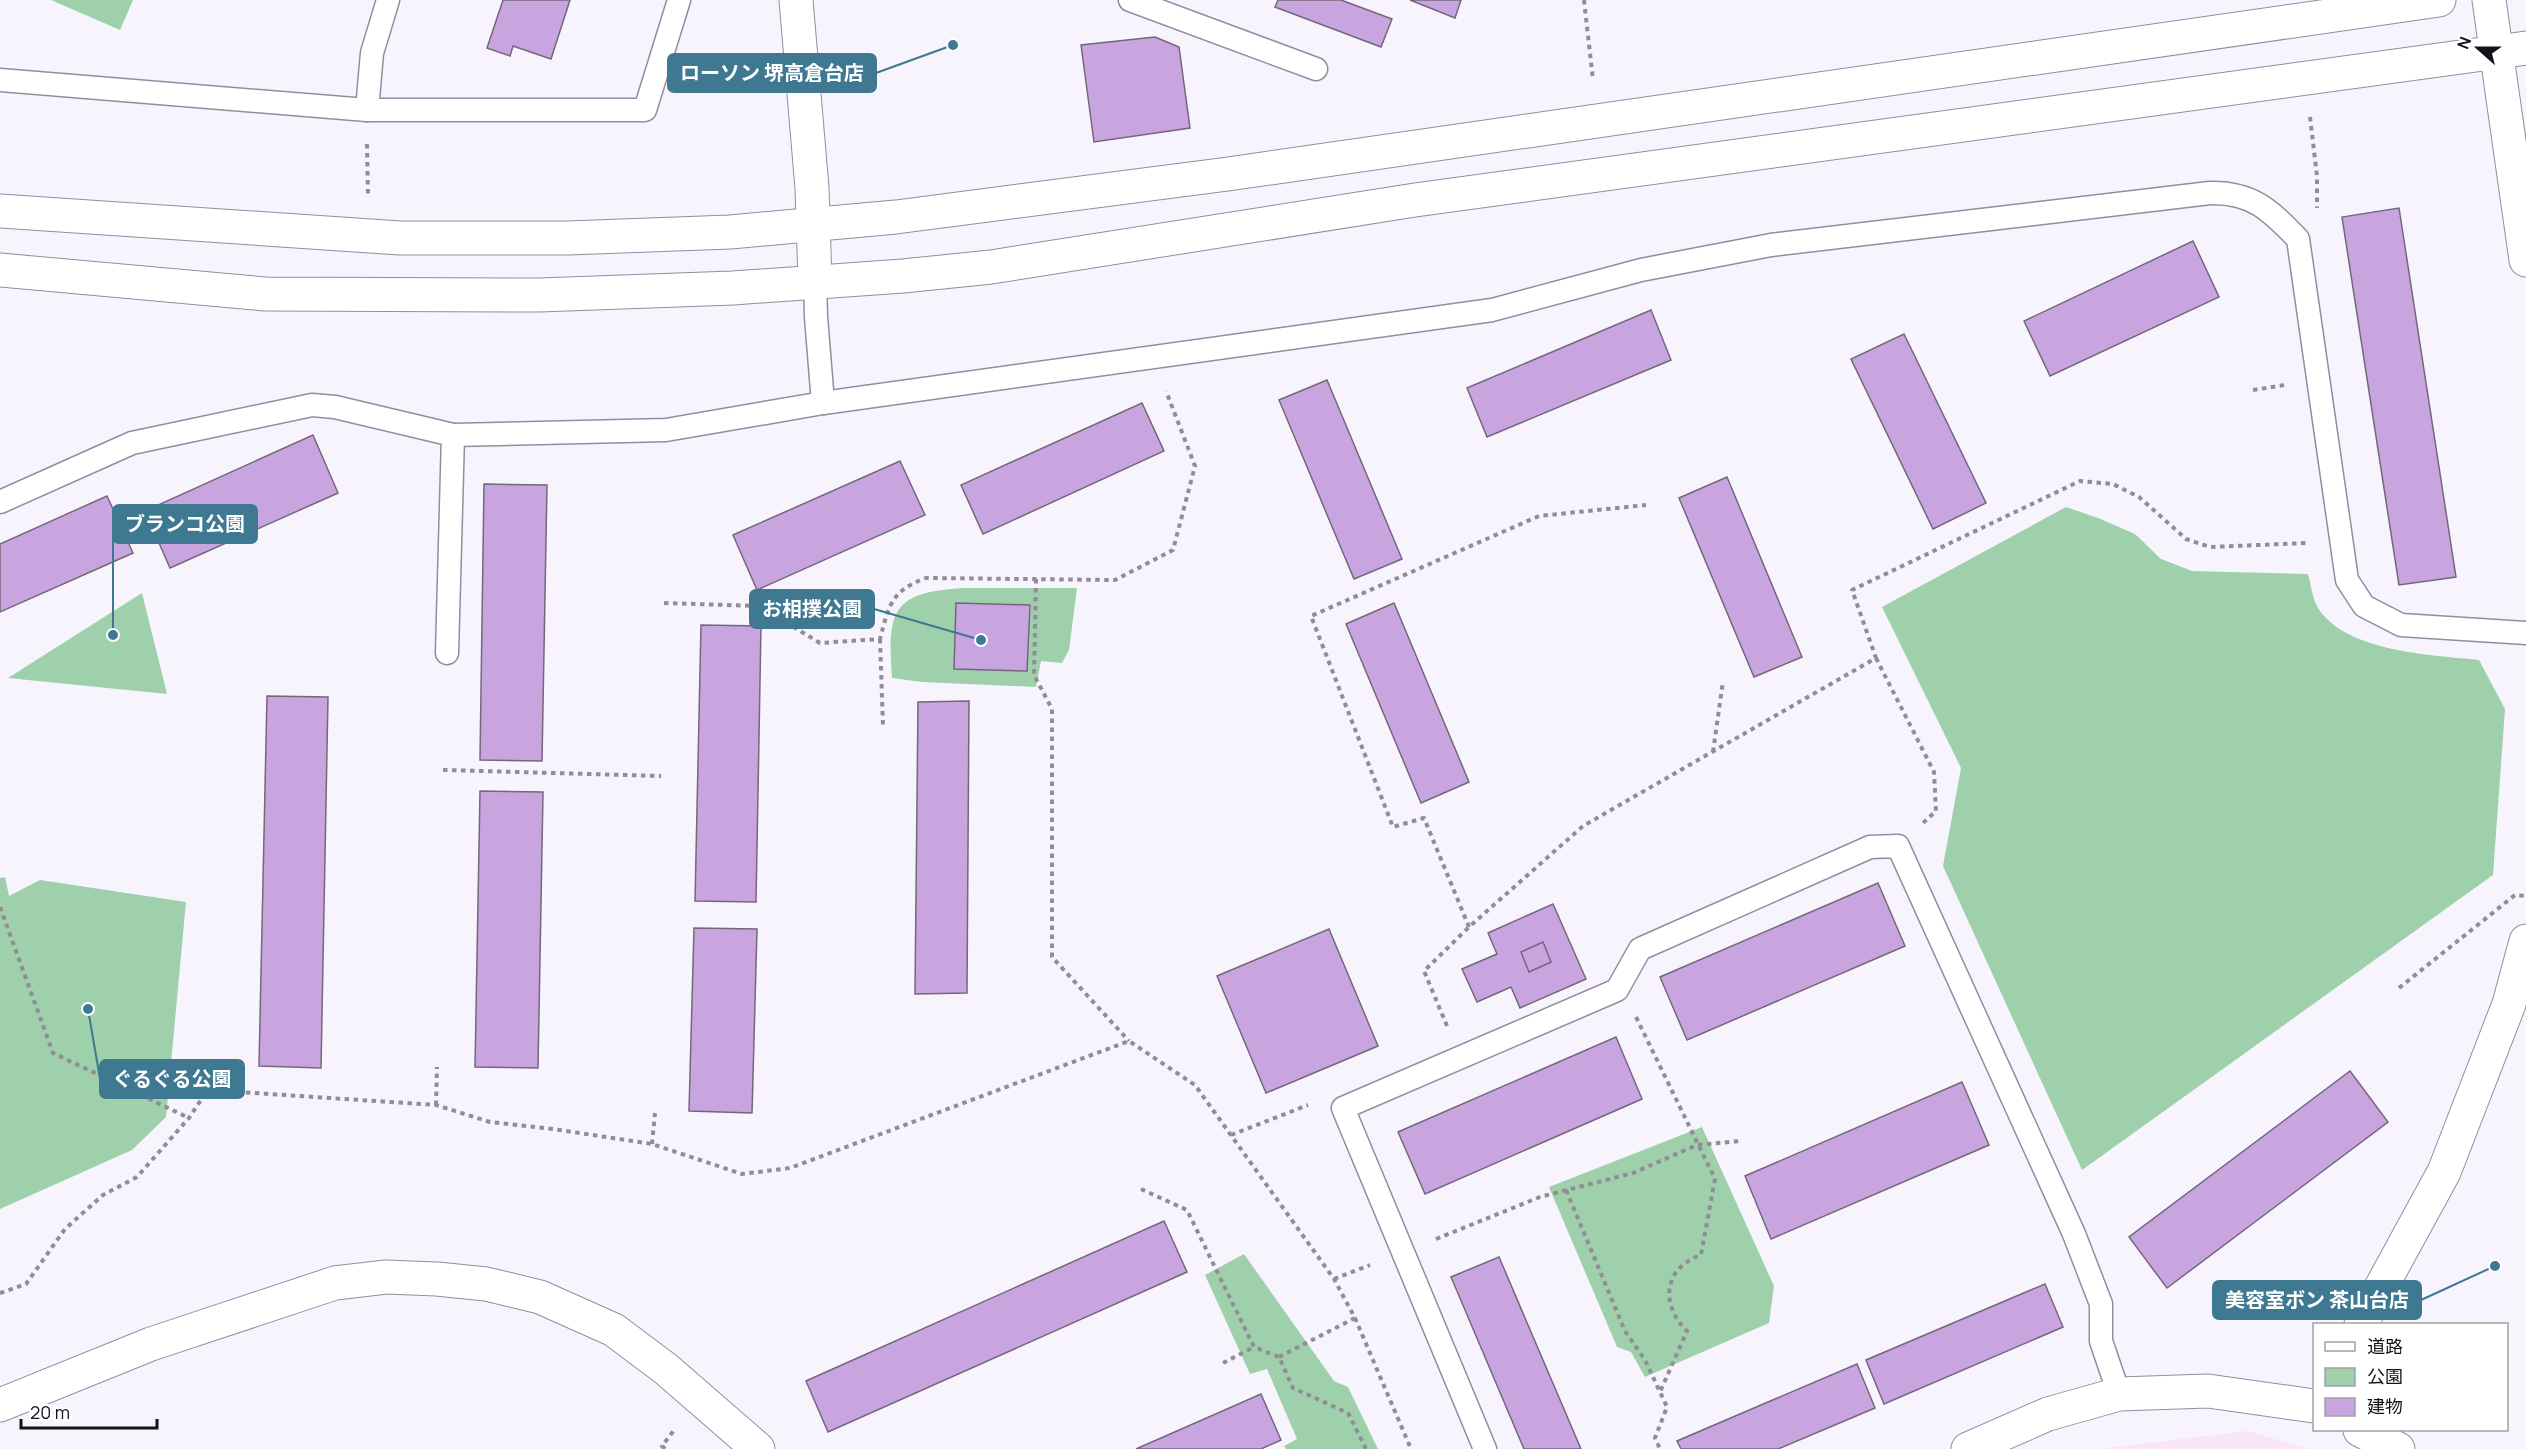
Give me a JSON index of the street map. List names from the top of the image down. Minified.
{"places":["ローソン 堺高倉台店","ブランコ公園","お相撲公園","ぐるぐる公園","美容室ボン 茶山台店"],"legend":["道路","公園","建物"],"scale_bar":"20 m","north":"left"}
